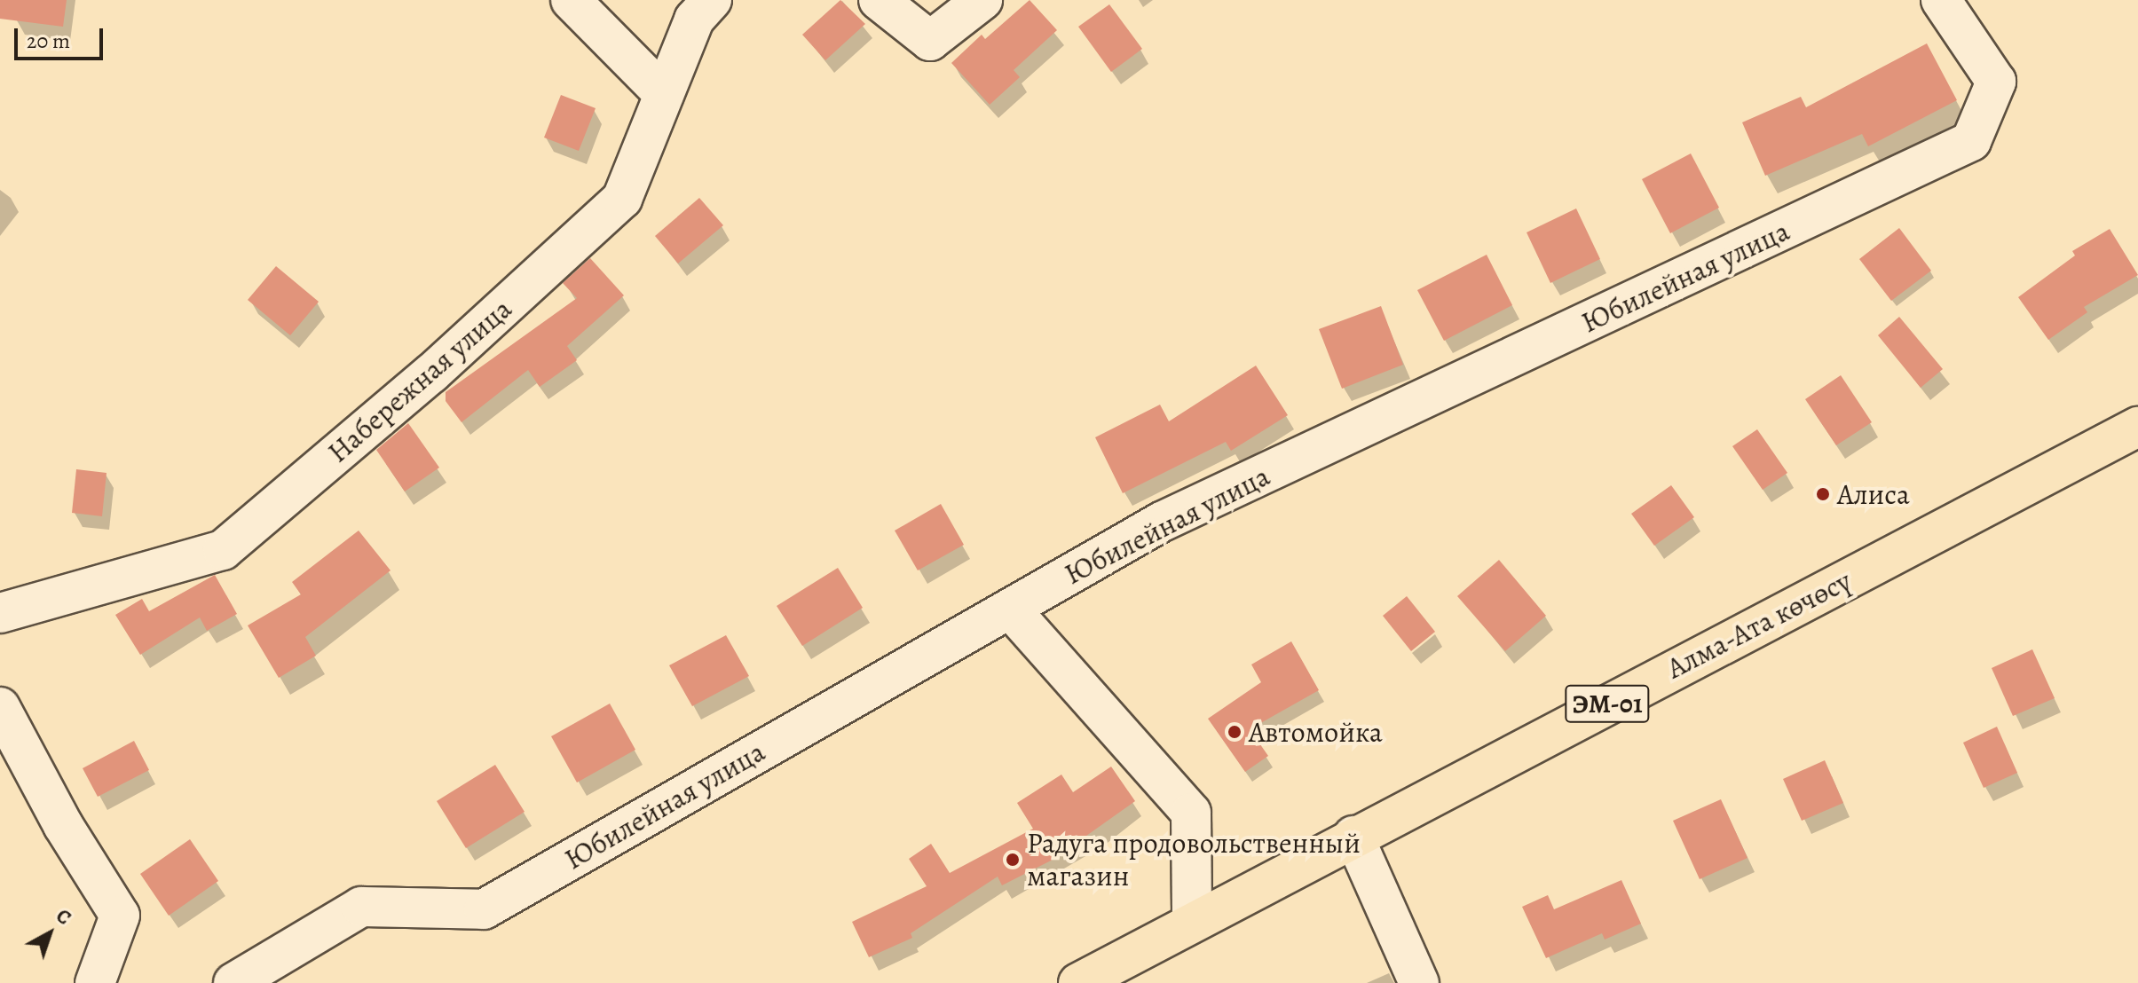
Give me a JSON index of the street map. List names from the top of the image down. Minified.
{"streets":{"highway":["Алма-Ата көчөсү","ЭМ-01"],"street":["Юбилейная улица","Набережная улица"]},"places":["Алиса","Автомойка","Радуга продовольственный магазин"],"scale_bar":"20 m","north":"top right"}
